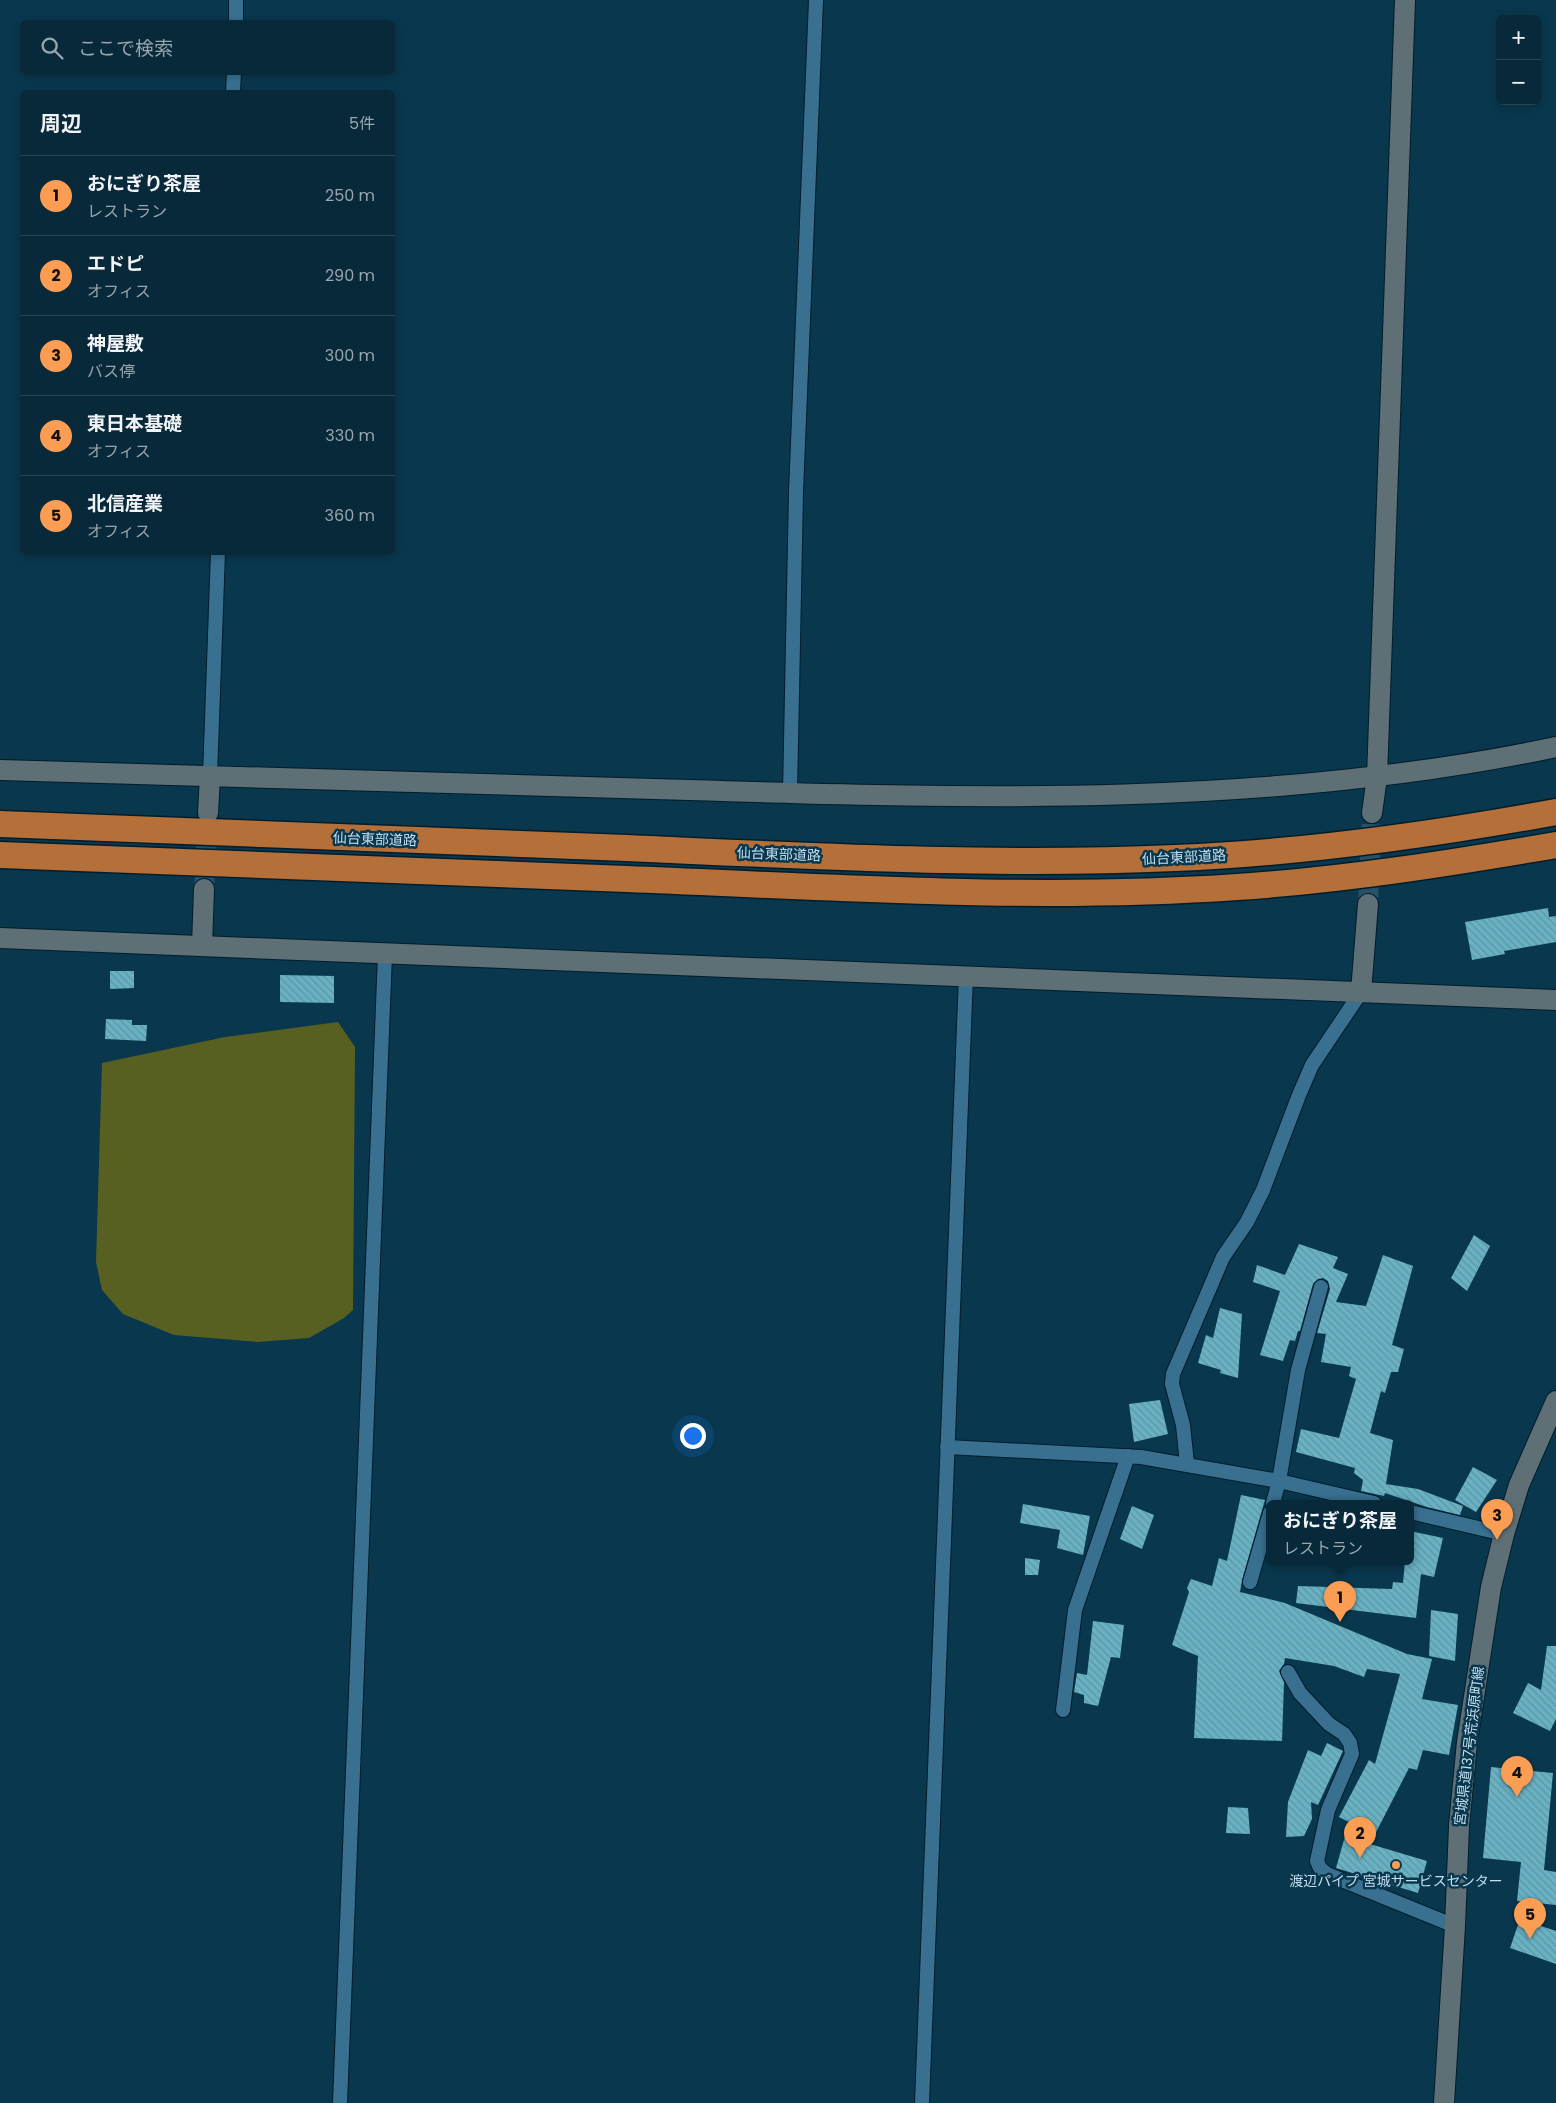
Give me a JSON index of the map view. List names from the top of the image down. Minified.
{"streets":{"highway":["仙台東部道路"],"street":["宮城県道137号荒浜原町線"]},"places":["渡辺パイプ 宮城サービスセンター"],"page":{"map_buttons":["+","−"],"search":"ここで検索","heading":["周辺","5件"],"list":[{"mark":"1","name":"おにぎり茶屋","note":"レストラン","value":"250 m"},{"mark":"2","name":"エドピ","note":"オフィス","value":"290 m"},{"mark":"3","name":"神屋敷","note":"バス停","value":"300 m"},{"mark":"4","name":"東日本基礎","note":"オフィス","value":"330 m"},{"mark":"5","name":"北信産業","note":"オフィス","value":"360 m"}],"pins":["3","1","4","2","5"],"popup":["おにぎり茶屋","レストラン"]}}
